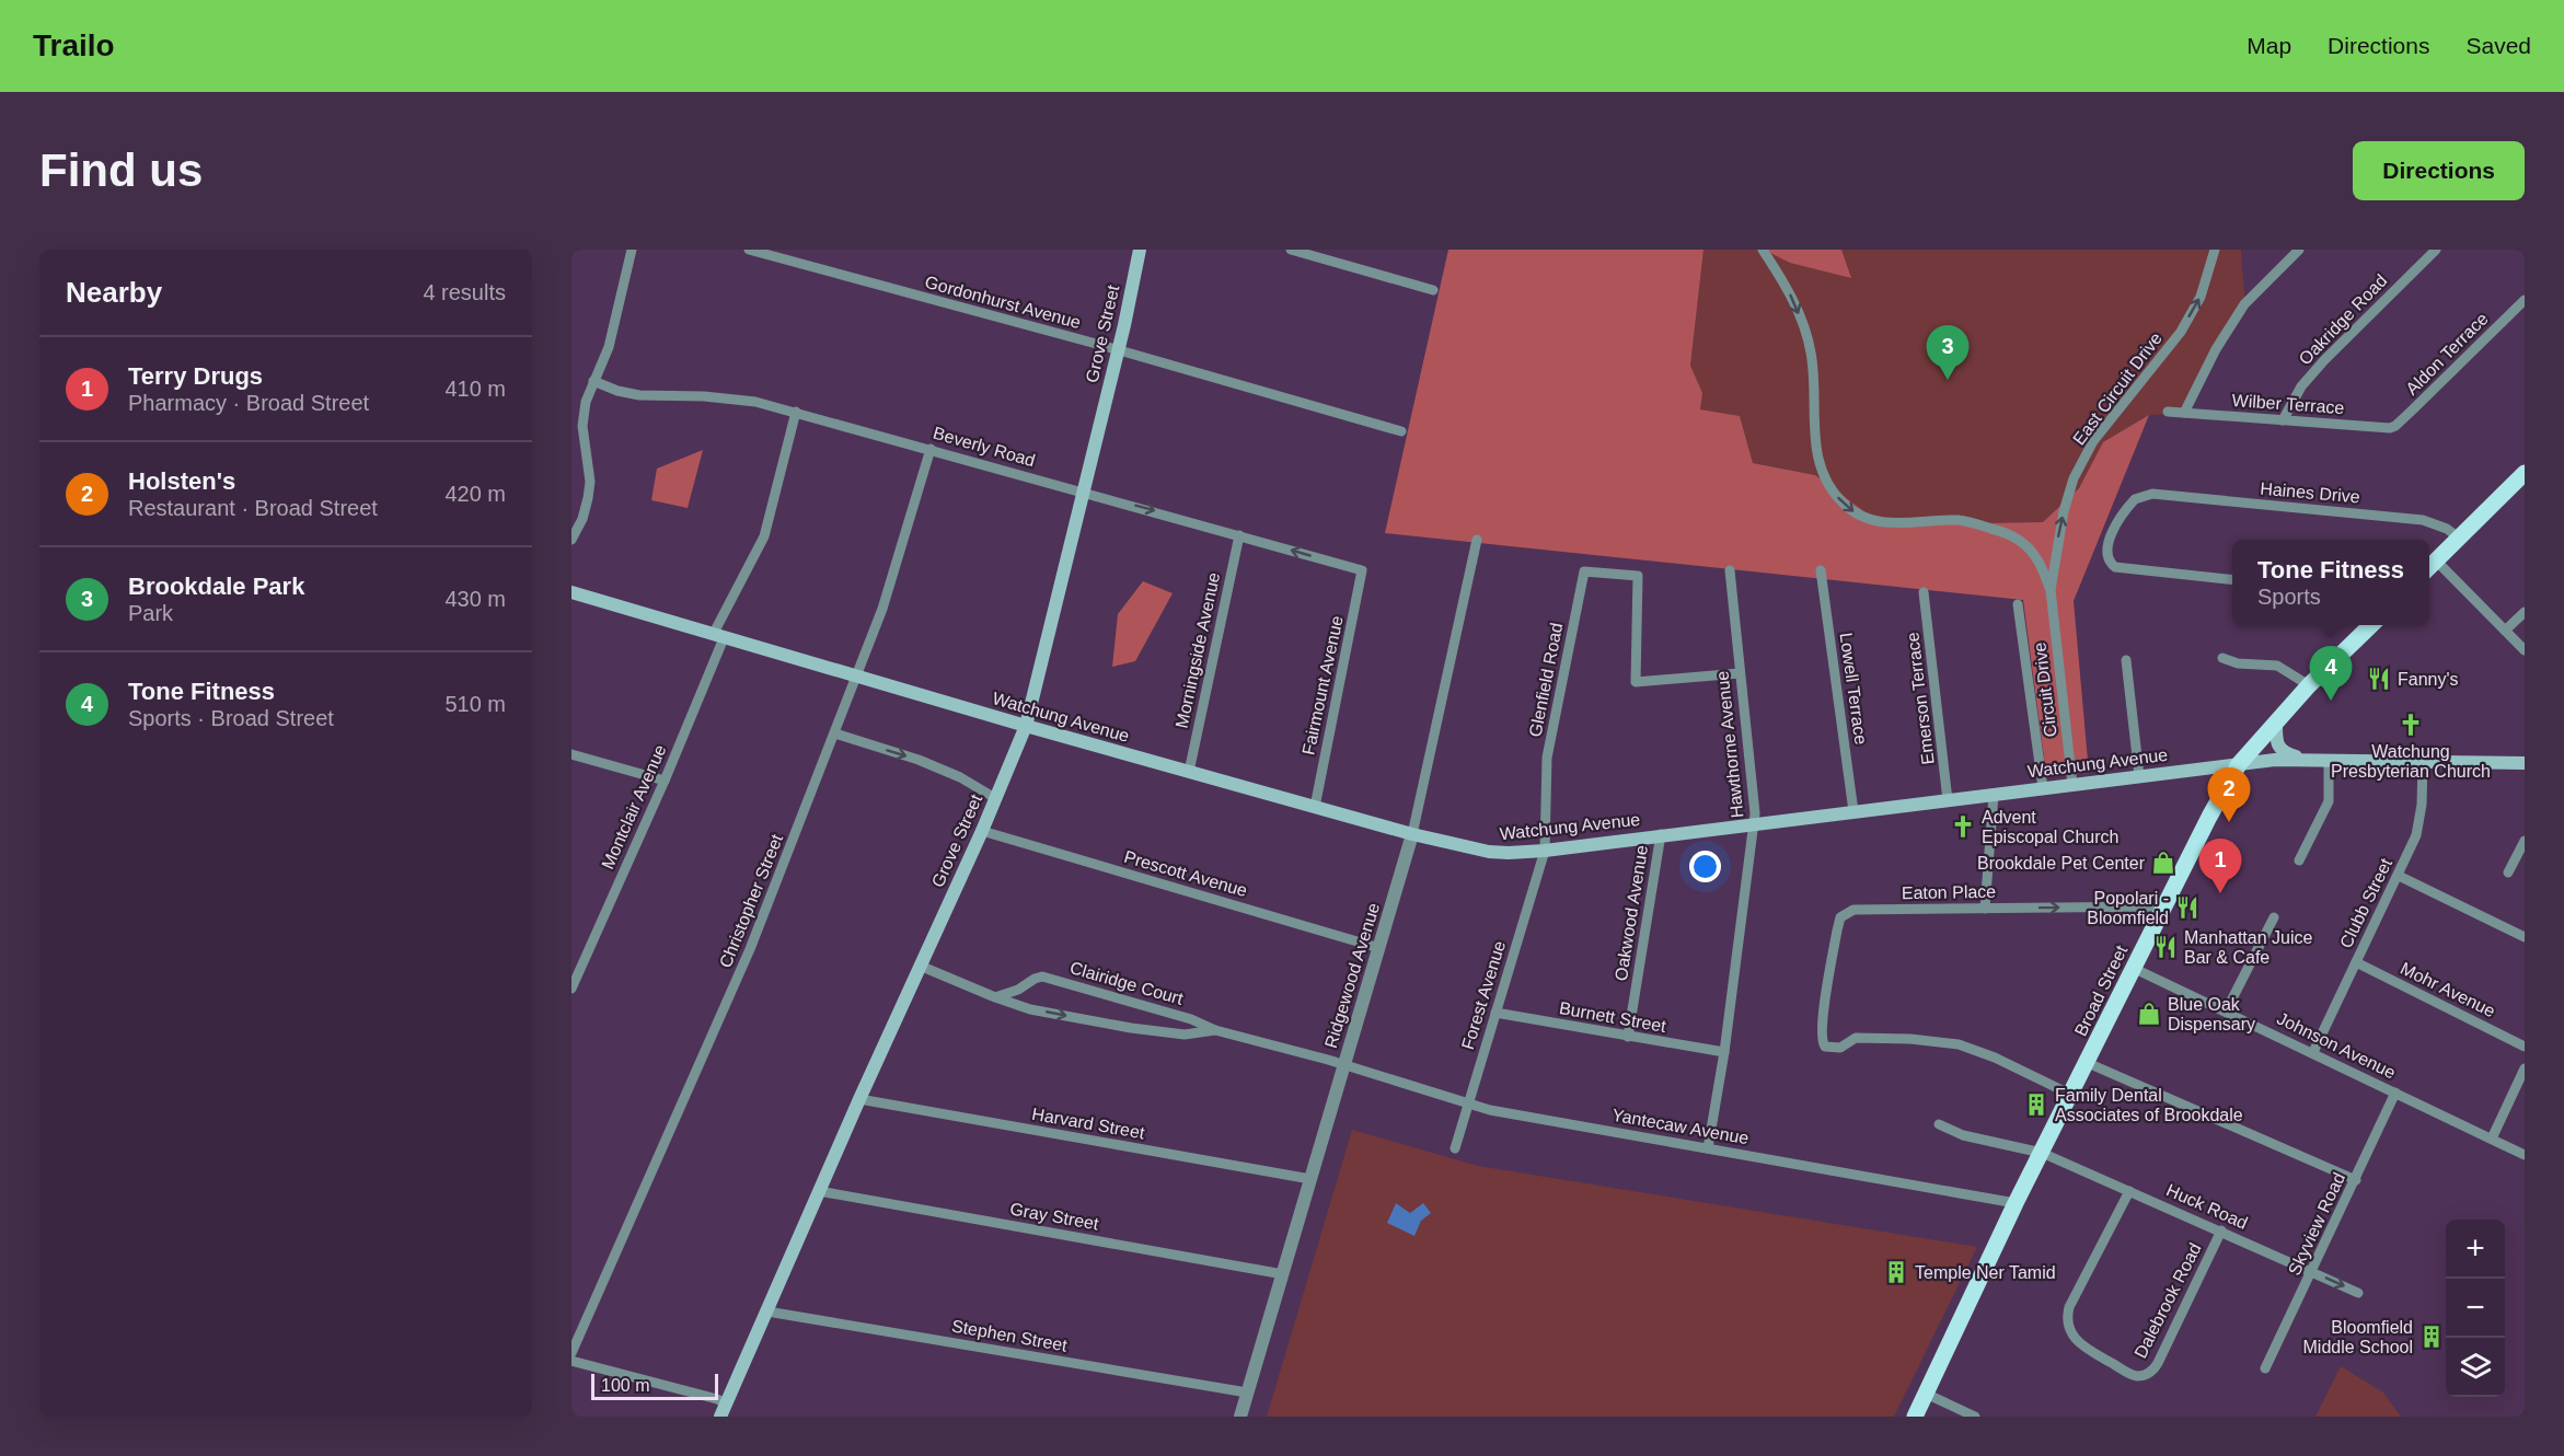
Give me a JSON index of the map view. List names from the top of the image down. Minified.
{"streets":{"main road":["Grove Street","Watchung Avenue","Broad Street"],"street":["Gordonhurst Avenue","Oakridge Road","Aldon Terrace","East Circuit Drive","Wilber Terrace","Beverly Road","Haines Drive","Morningside Avenue","Glenfield Road","Fairmount Avenue","Lowell Terrace","Circuit Drive","Emerson Terrace","Hawthorne Avenue","Montclair Avenue","Prescott Avenue","Eaton Place","Christopher Street","Clubb Street","Oakwood Avenue","Ridgewood Avenue","Clairidge Court","Mohr Avenue","Forest Avenue","Burnett Street","Johnson Avenue","Harvard Street","Yantecaw Avenue","Huck Road","Gray Street","Skyview Road","Dalebrook Road","Stephen Street"]},"crossings":[["Gordonhurst Avenue","Grove Street"],["Oakridge Road","Wilber Terrace"],["Grove Street","Beverly Road"],["Grove Street","Watchung Avenue"],["Grove Street","Prescott Avenue"],["Grove Street","Clairidge Court"],["Grove Street","Harvard Street"],["Grove Street","Gray Street"],["Grove Street","Stephen Street"],["Aldon Terrace","Wilber Terrace"],["East Circuit Drive","Circuit Drive"],["Beverly Road","Morningside Avenue"],["Beverly Road","Fairmount Avenue"],["Beverly Road","Montclair Avenue"],["Beverly Road","Christopher Street"],["Morningside Avenue","Watchung Avenue"],["Glenfield Road","Watchung Avenue"],["Glenfield Road","Hawthorne Avenue"],["Glenfield Road","Forest Avenue"],["Fairmount Avenue","Watchung Avenue"],["Lowell Terrace","Watchung Avenue"],["Circuit Drive","Watchung Avenue"],["Emerson Terrace","Watchung Avenue"],["Watchung Avenue","Hawthorne Avenue"],["Watchung Avenue","Montclair Avenue"],["Watchung Avenue","Christopher Street"],["Watchung Avenue","Clubb Street"],["Watchung Avenue","Oakwood Avenue"],["Watchung Avenue","Ridgewood Avenue"],["Watchung Avenue","Broad Street"],["Watchung Avenue","Forest Avenue"],["Hawthorne Avenue","Burnett Street"],["Hawthorne Avenue","Yantecaw Avenue"],["Prescott Avenue","Ridgewood Avenue"],["Eaton Place","Broad Street"],["Clubb Street","Mohr Avenue"],["Clubb Street","Johnson Avenue"],["Oakwood Avenue","Burnett Street"],["Ridgewood Avenue","Clairidge Court"],["Ridgewood Avenue","Harvard Street"],["Ridgewood Avenue","Yantecaw Avenue"],["Ridgewood Avenue","Gray Street"],["Ridgewood Avenue","Stephen Street"],["Clairidge Court","Yantecaw Avenue"],["Broad Street","Johnson Avenue"],["Broad Street","Yantecaw Avenue"],["Broad Street","Huck Road"],["Forest Avenue","Burnett Street"],["Forest Avenue","Yantecaw Avenue"],["Johnson Avenue","Skyview Road"],["Huck Road","Skyview Road"],["Huck Road","Dalebrook Road"]],"places":{"restaurant":["Fanny's","Popolari - Bloomfield","Manhattan Juice Bar & Cafe"],"church":["Watchung Presbyterian Church","Advent Episcopal Church"],"shop":["Brookdale Pet Center","Blue Oak Dispensary"],"building":["Family Dental Associates of Brookdale","Temple Ner Tamid","Bloomfield Middle School"]},"scale_bar":"100 m","page":{"header":"Trailo","nav":["Map","Directions","Saved"],"buttons":"Directions","title":"Find us","heading":["Nearby","4 results"],"pins":["3","4","2","1"],"list":[{"mark":"1","name":"Terry Drugs","note":"Pharmacy · Broad Street","value":"410 m"},{"mark":"2","name":"Holsten's","note":"Restaurant · Broad Street","value":"420 m"},{"mark":"3","name":"Brookdale Park","note":"Park","value":"430 m"},{"mark":"4","name":"Tone Fitness","note":"Sports · Broad Street","value":"510 m"}],"popup":["Tone Fitness","Sports"],"map_buttons":["+","−"],"scale":"100 m"}}
